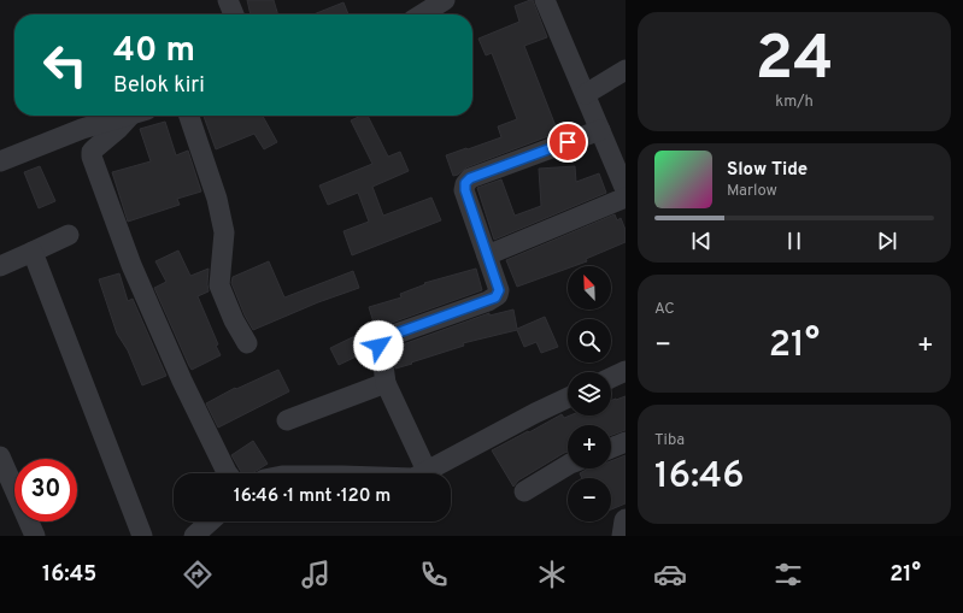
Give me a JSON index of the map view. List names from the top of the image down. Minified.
{"north":"top left","page":{"tile":[["24","km/h"],"AC",["Tiba","16:46"]],"turn":["40 m","Belok kiri"],"song":["Slow Tide","Marlow"],"map_buttons":["+","−"],"heat":["−","21°","+"],"limit":"30","trip":"16:46 · 1 mnt · 120 m","tabs":["16:45","21°"]}}
